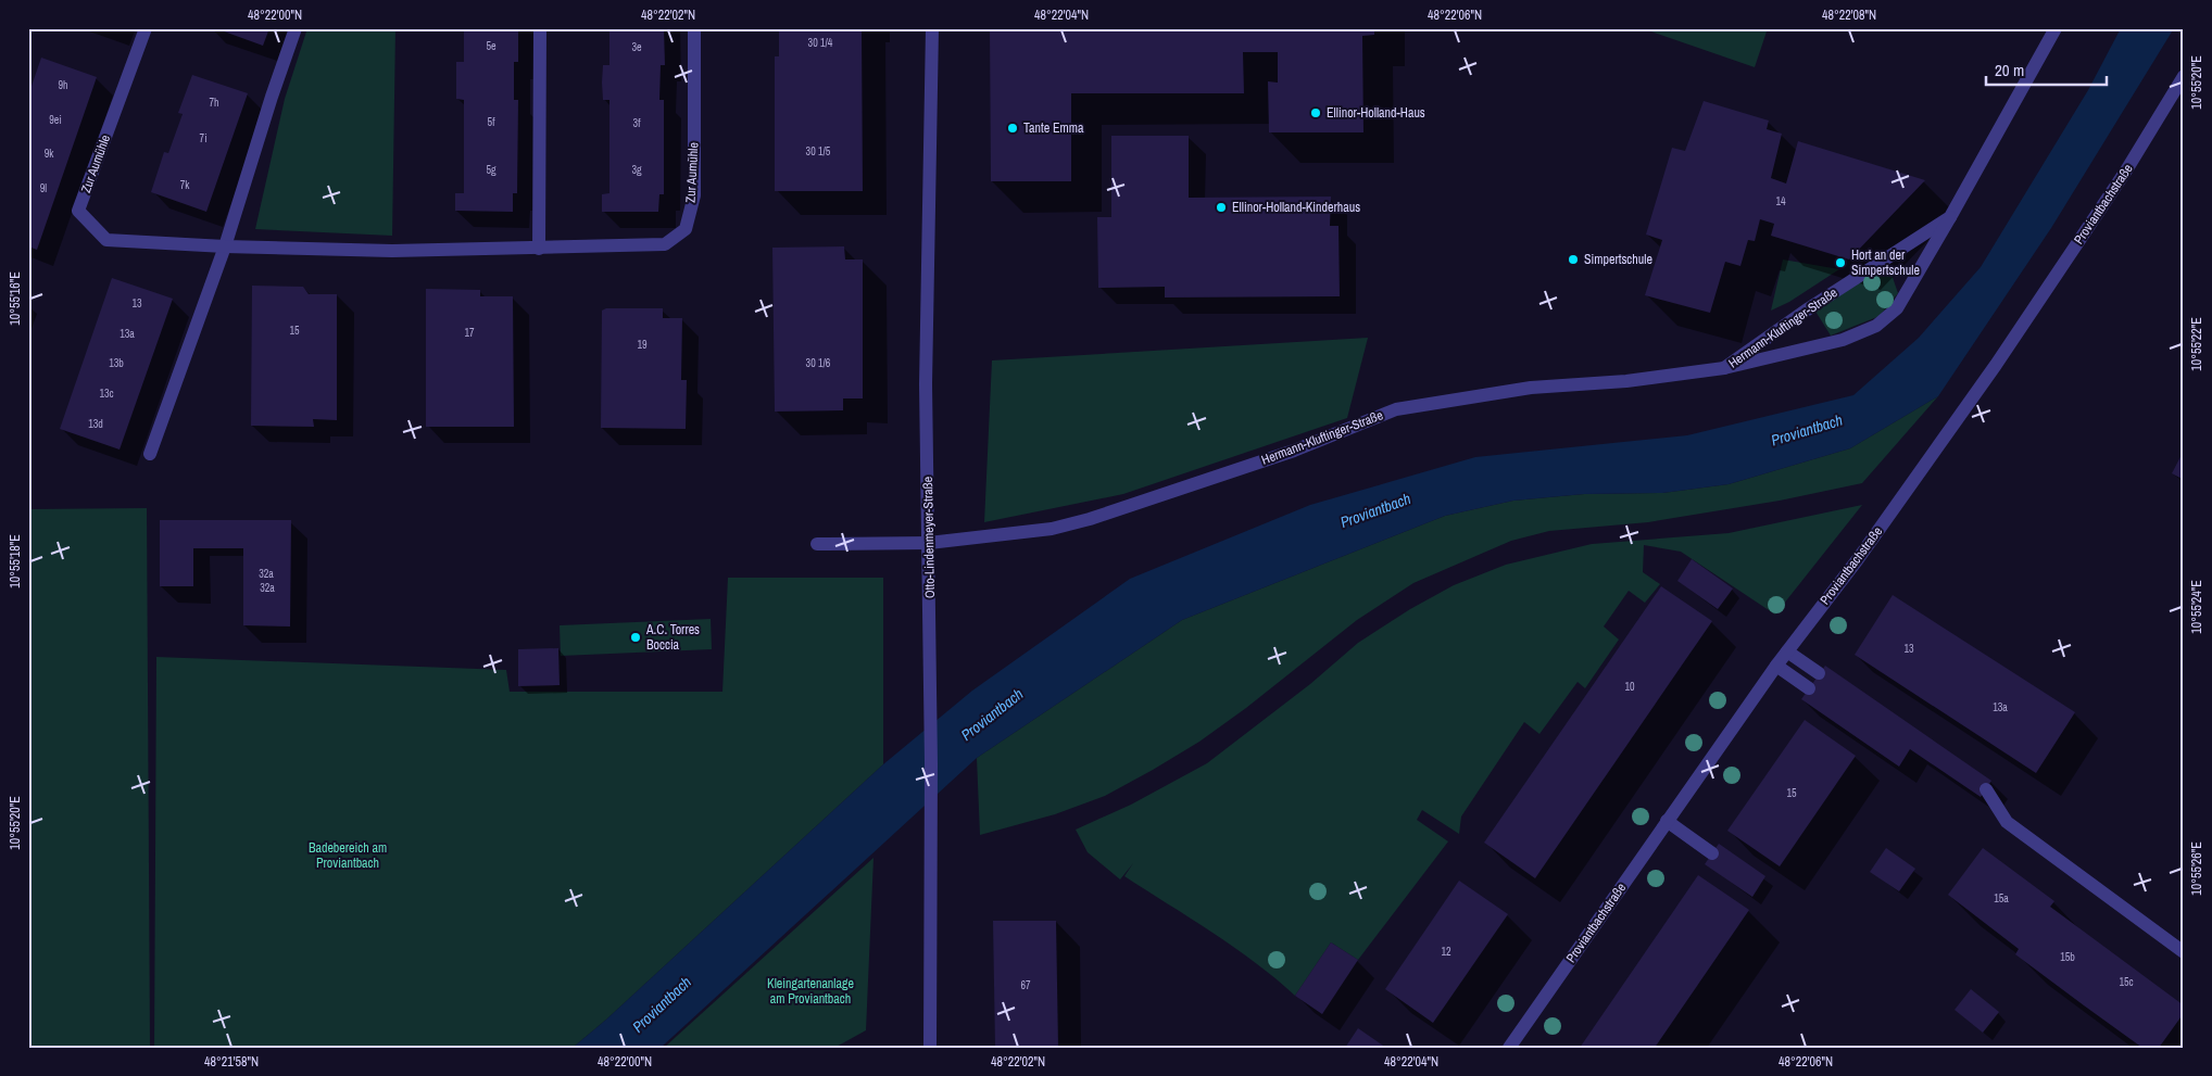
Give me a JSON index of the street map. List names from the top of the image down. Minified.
{"streets":{"street":["Zur Aumühle","Proviantbachstraße","Hermann-Kluftinger-Straße","Otto-Lindenmeyer-Straße"]},"crossings":[["Hermann-Kluftinger-Straße","Otto-Lindenmeyer-Straße"]],"water":["Proviantbach"],"parks":["Badebereich am Proviantbach","Kleingartenanlage am Proviantbach"],"places":["Ellinor-Holland-Haus","Tante Emma","Ellinor-Holland-Kinderhaus","Simpertschule","Hort an der Simpertschule","A.C. Torres Boccia"],"house_numbers":["30 1/4","5e","3e","9h","7h","9ei","5f","3f","7i","30 1/5","9k","5g","3g","7k","9l","14","13","15","17","13a","19","13b","30 1/6","13c","13d","32a","32a","13","10","13a","15","15a","12","15b","15c","67"],"scale_bar":"20 m","coordinates":["48°22'00\"N","48°22'02\"N","48°22'04\"N","48°22'06\"N","48°22'08\"N","10°55'20\"E","10°55'16\"E","10°55'22\"E","10°55'18\"E","10°55'24\"E","10°55'26\"E","48°21'58\"N"]}
